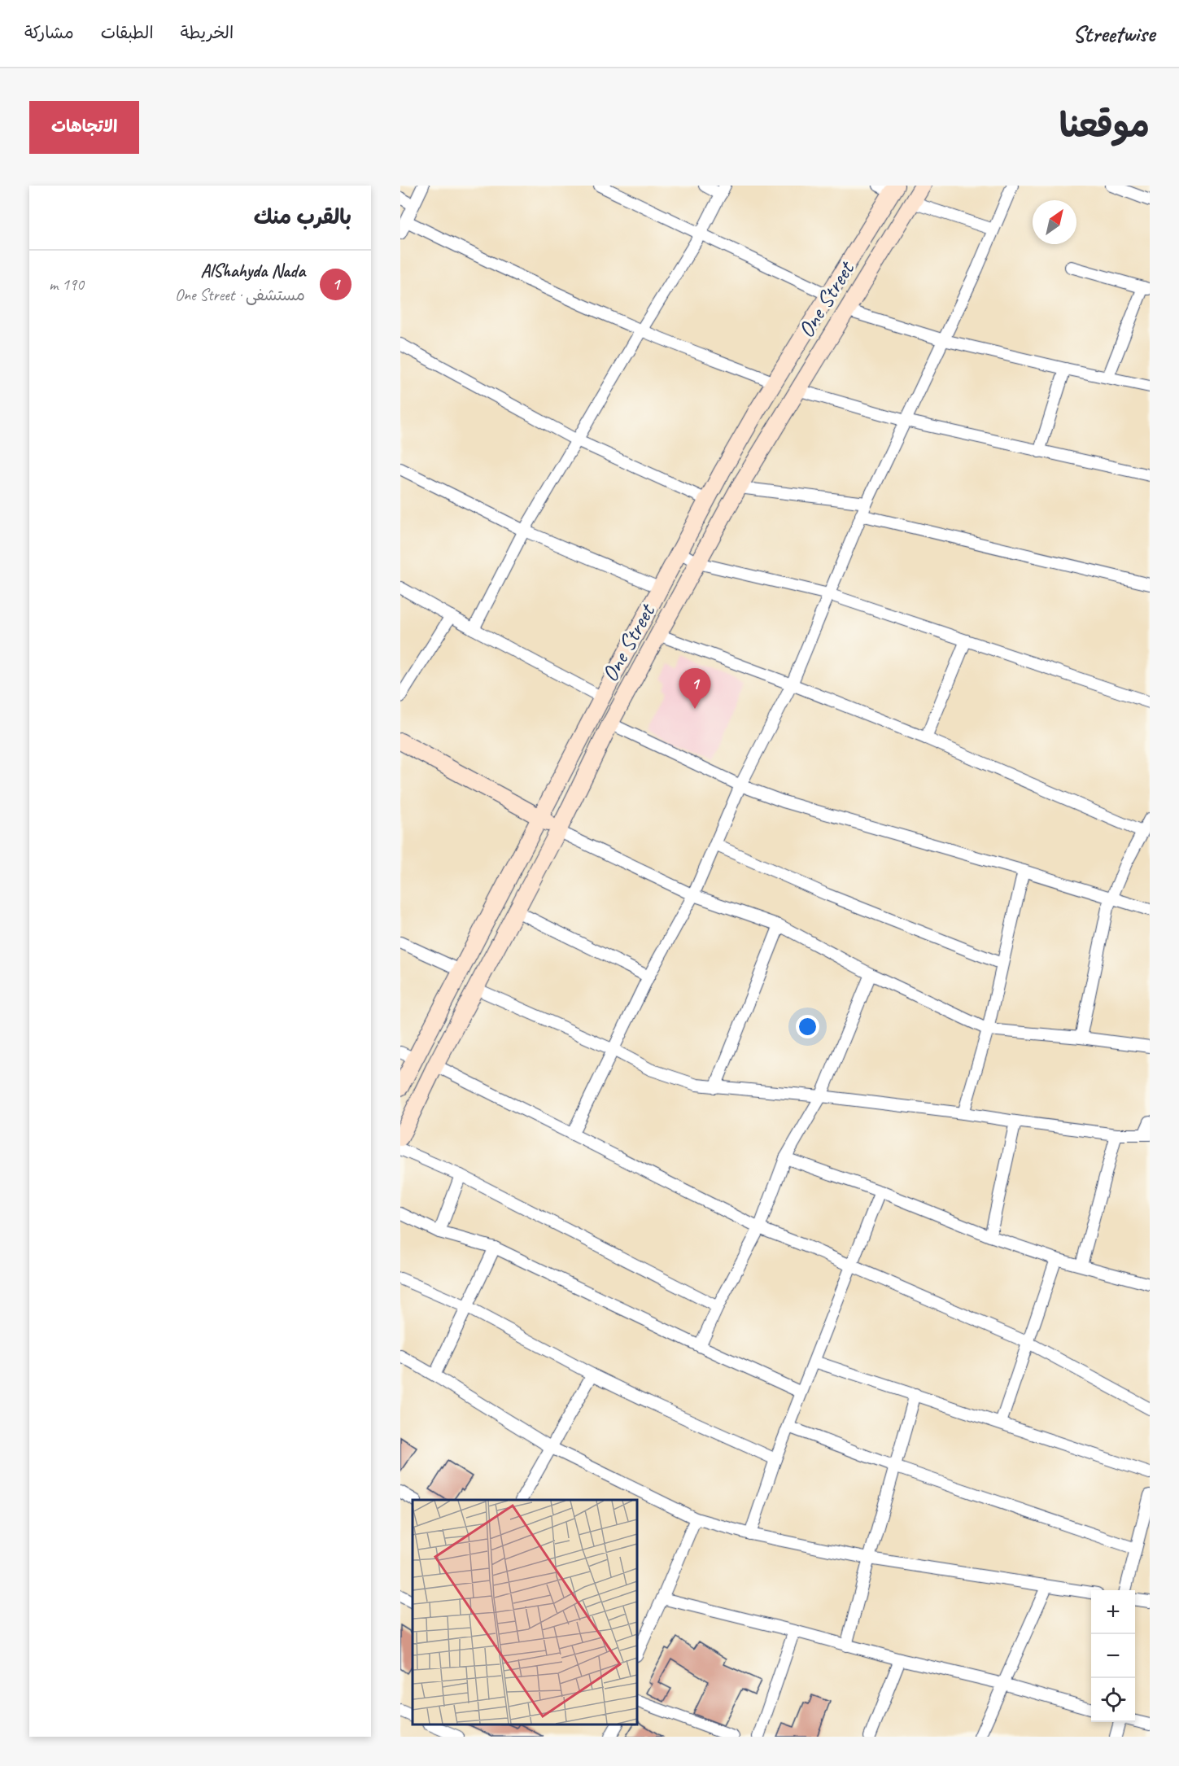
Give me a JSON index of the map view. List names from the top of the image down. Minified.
{"streets":{"street":["One Street"]},"north":"top right","page":{"header":"Streetwise","nav":["الخريطة","الطبقات","مشاركة"],"title":"موقعنا","buttons":"الاتجاهات","heading":"بالقرب منك","list":[{"mark":"1","name":"AlShahyda Nada","note":"مستشفى · One Street","value":"190 m"}],"pins":"1","map_buttons":["+","−"]}}
